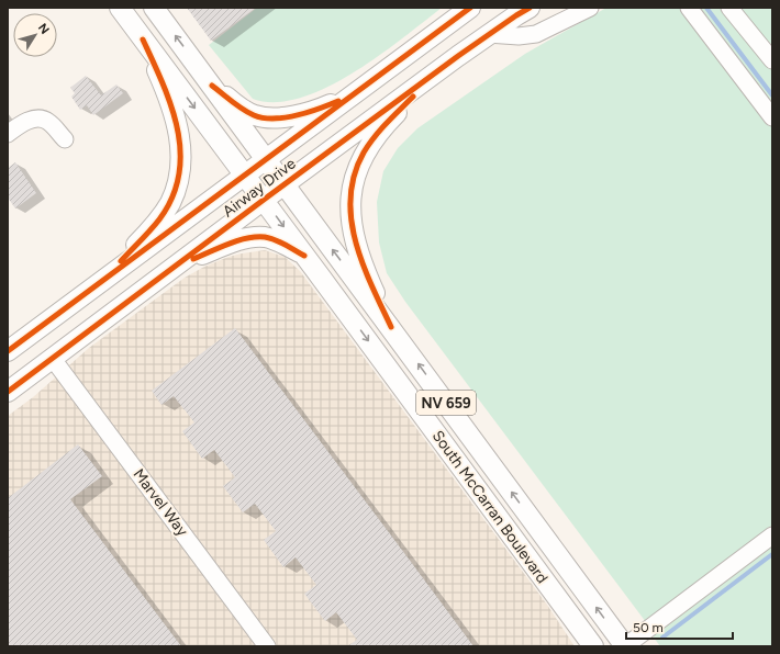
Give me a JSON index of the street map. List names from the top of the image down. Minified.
{"streets":{"main road":["Airway Drive","NV 659","South McCarran Boulevard"],"lane":["Marvel Way"]},"crossings":[["Airway Drive","Marvel Way"],["Airway Drive","South McCarran Boulevard"]],"scale_bar":"50 m","north":"top right"}
